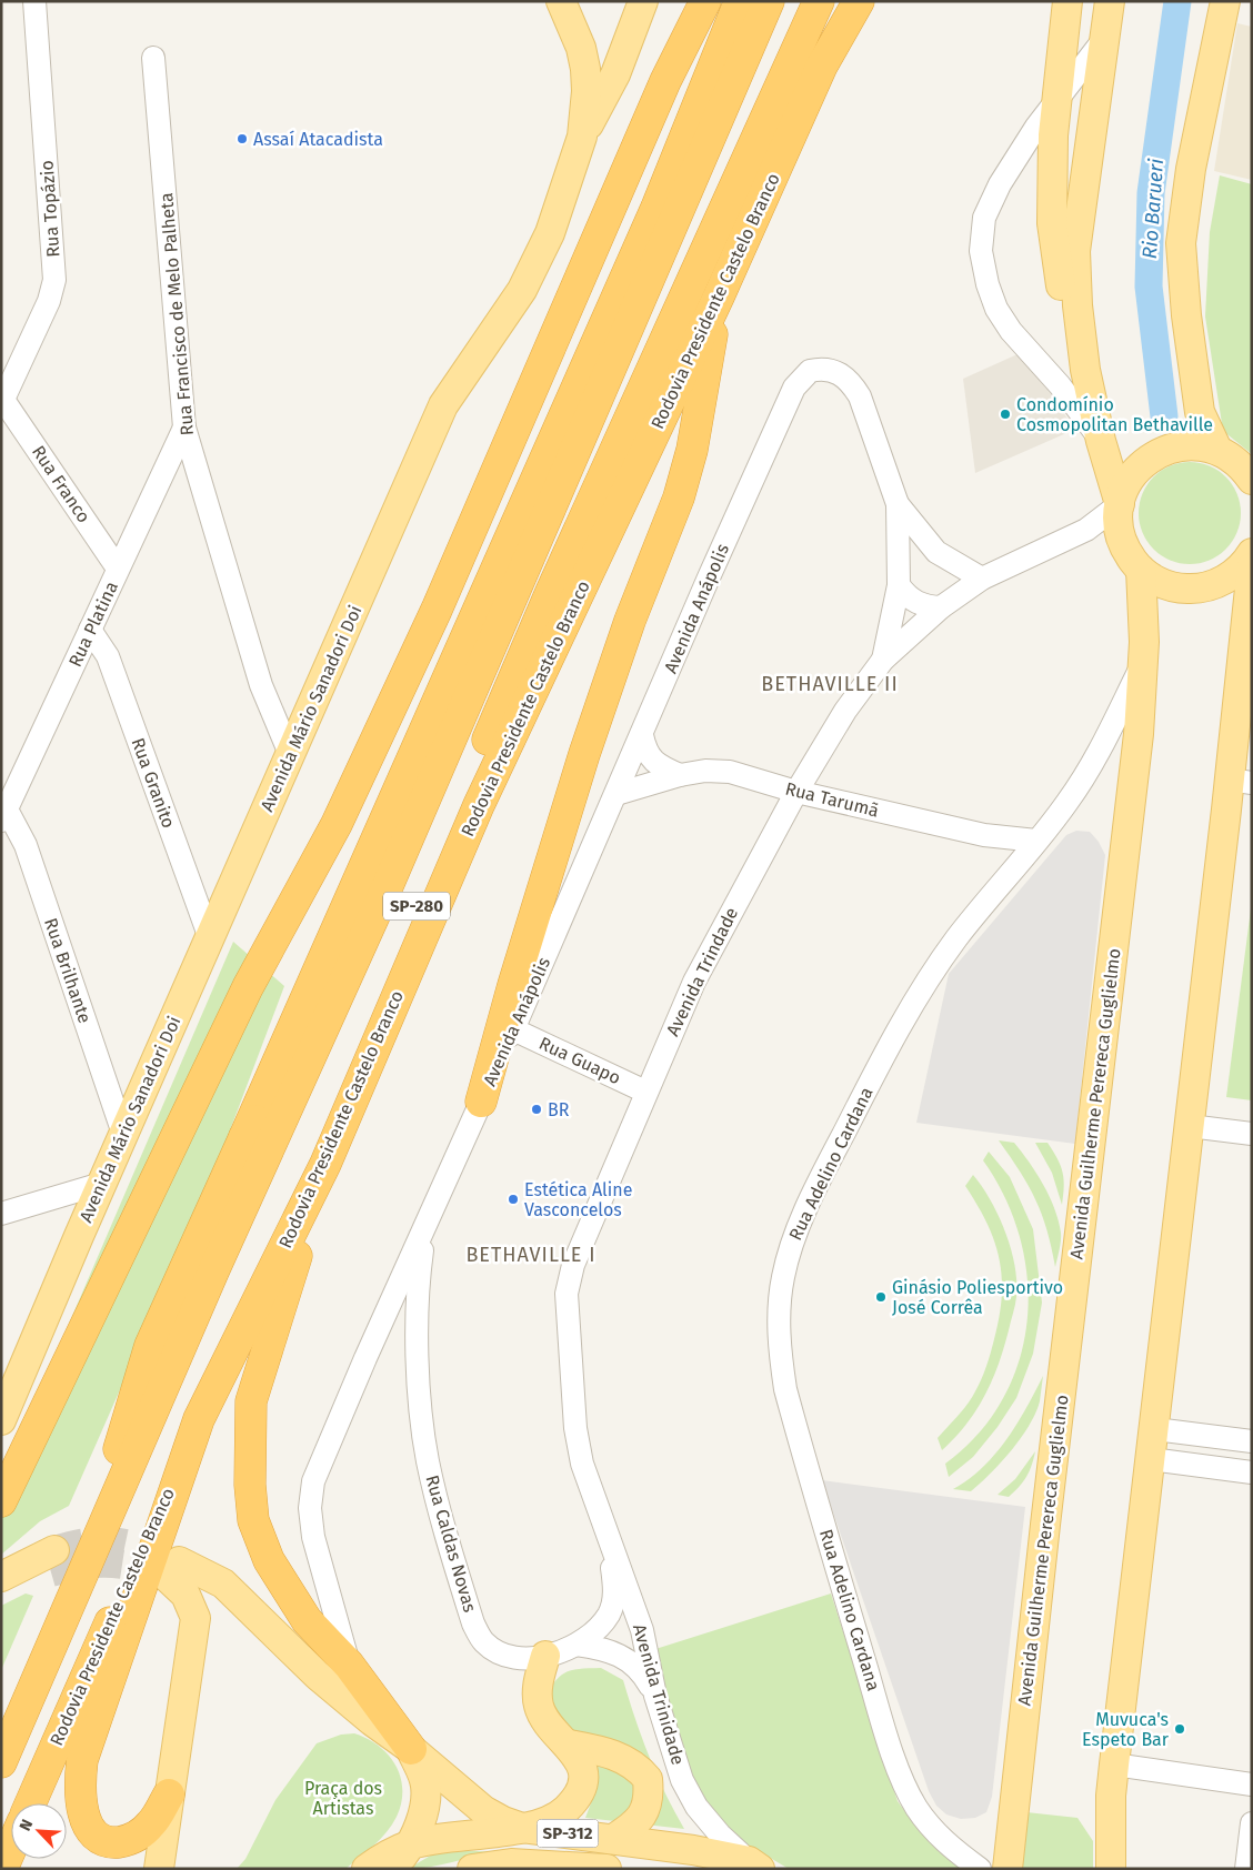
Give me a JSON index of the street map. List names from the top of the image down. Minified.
{"streets":{"highway":["Rodovia Presidente Castelo Branco","SP-280"],"main road":["Avenida Mário Sanadori Doi","Avenida Guilherme Perereca Guglielmo","SP-312"],"street":["Rua Topázio","Rua Francisco de Melo Palheta","Rua Franco","Avenida Anápolis","Rua Platina","Rua Granito","Rua Tarumã","Rua Brilhante","Avenida Trindade","Rua Guapo","Rua Adelino Cardana","Rua Caldas Novas","Avenida Trinidade"]},"crossings":[["Rua Topázio","Rua Franco"],["Rua Francisco de Melo Palheta","Rua Platina"],["Rua Francisco de Melo Palheta","Avenida Mário Sanadori Doi"],["Rua Franco","Rua Platina"],["Avenida Anápolis","Rua Tarumã"],["Avenida Anápolis","Rua Guapo"],["Avenida Anápolis","Rua Caldas Novas"],["Rua Platina","Rua Granito"],["Rua Platina","Rua Brilhante"],["Avenida Mário Sanadori Doi","Rua Granito"],["Avenida Mário Sanadori Doi","Rua Brilhante"],["Rua Tarumã","Avenida Trindade"],["Rua Tarumã","Rua Adelino Cardana"],["Avenida Trindade","Rua Guapo"],["Avenida Trindade","Rua Caldas Novas"],["Avenida Trindade","Avenida Trinidade"],["Avenida Guilherme Perereca Guglielmo","Rua Adelino Cardana"],["Rua Caldas Novas","Avenida Trinidade"],["Avenida Trinidade","SP-312"]],"districts":["BETHAVILLE II","BETHAVILLE I"],"water":["Rio Barueri"],"parks":["Praça dos Artistas"],"places":["Assaí Atacadista","Condomínio Cosmopolitan Bethaville","BR","Estética Aline Vasconcelos","Ginásio Poliesportivo José Corrêa","Muvuca's Espeto Bar"],"north":"top left"}
